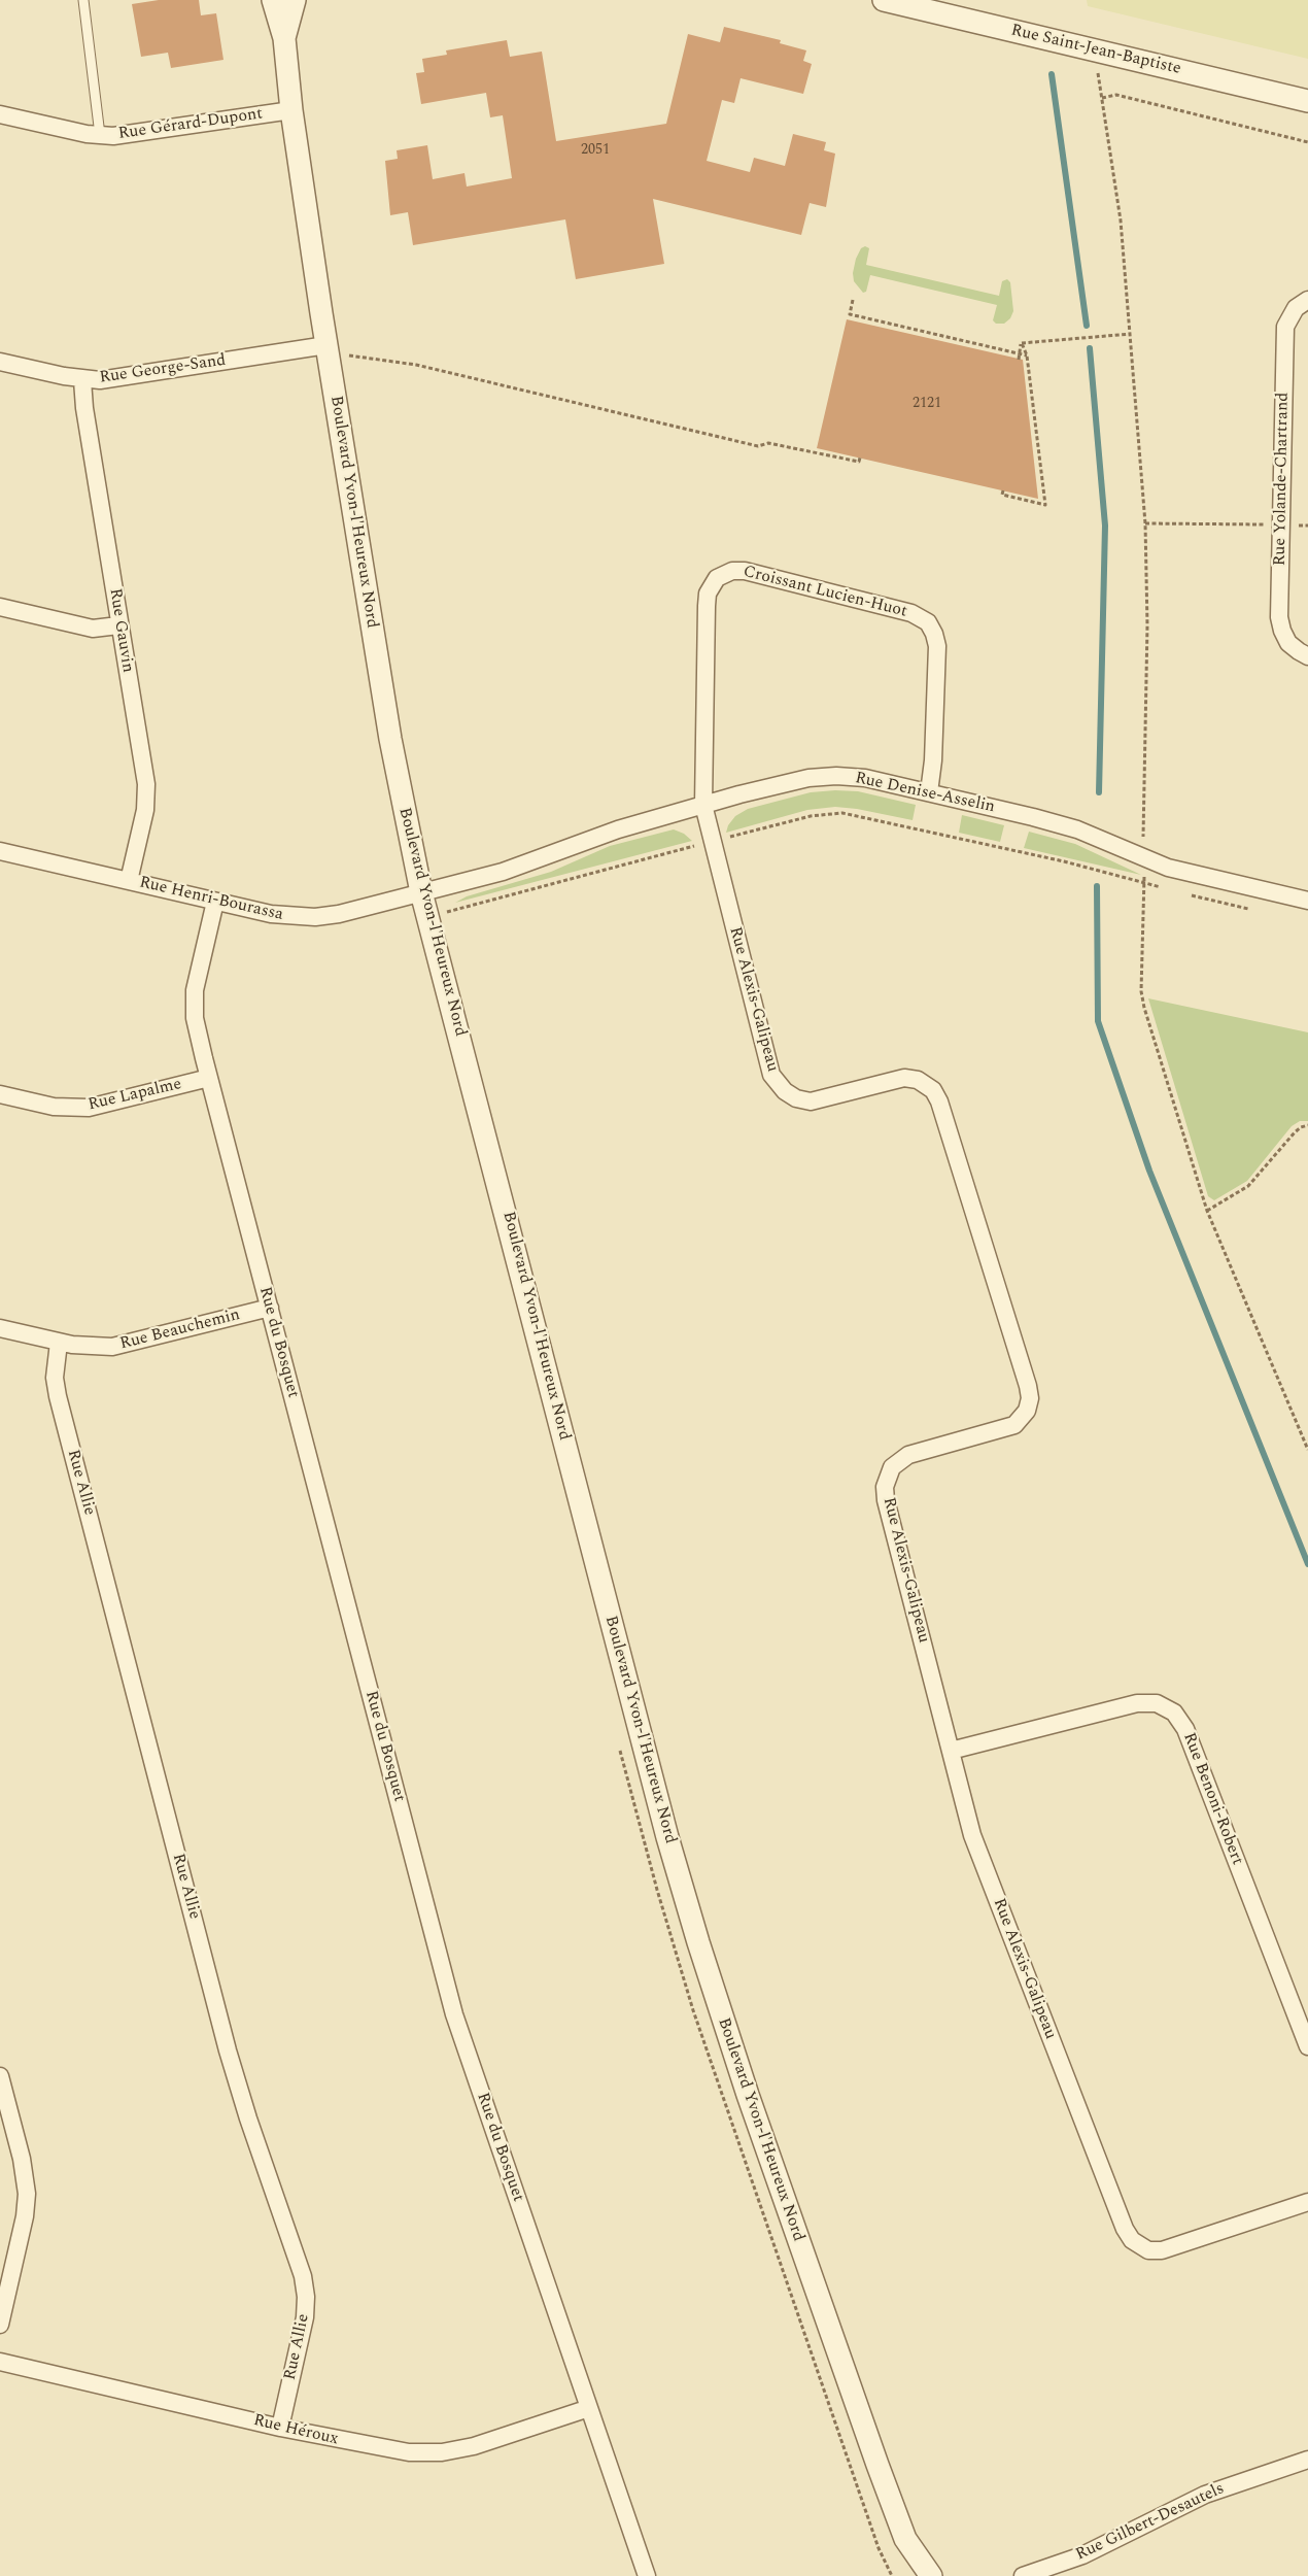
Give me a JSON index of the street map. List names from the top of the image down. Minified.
{"streets":{"street":["Rue Saint-Jean-Baptiste","Rue Gérard-Dupont","Rue George-Sand","Rue Yolande-Chartrand","Boulevard Yvon-l'Heureux Nord","Croissant Lucien-Huot","Rue Gauvin","Rue Denise-Asselin","Rue Henri-Bourassa","Rue Alexis-Galipeau","Rue Lapalme","Rue Beauchemin","Rue du Bosquet","Rue Allie","Rue Benoni-Robert","Rue Héroux","Rue Gilbert-Desautels"]},"crossings":[["Rue Gérard-Dupont","Boulevard Yvon-l'Heureux Nord"],["Rue George-Sand","Boulevard Yvon-l'Heureux Nord"],["Rue George-Sand","Rue Gauvin"],["Boulevard Yvon-l'Heureux Nord","Rue Denise-Asselin"],["Boulevard Yvon-l'Heureux Nord","Rue Henri-Bourassa"],["Croissant Lucien-Huot","Rue Denise-Asselin"],["Croissant Lucien-Huot","Rue Alexis-Galipeau"],["Rue Gauvin","Rue Henri-Bourassa"],["Rue Denise-Asselin","Rue Henri-Bourassa"],["Rue Denise-Asselin","Rue Alexis-Galipeau"],["Rue Henri-Bourassa","Rue du Bosquet"],["Rue Alexis-Galipeau","Rue Benoni-Robert"],["Rue Lapalme","Rue du Bosquet"],["Rue Beauchemin","Rue du Bosquet"],["Rue Beauchemin","Rue Allie"],["Rue du Bosquet","Rue Héroux"],["Rue Allie","Rue Héroux"]],"house_numbers":["2051","2121"]}
